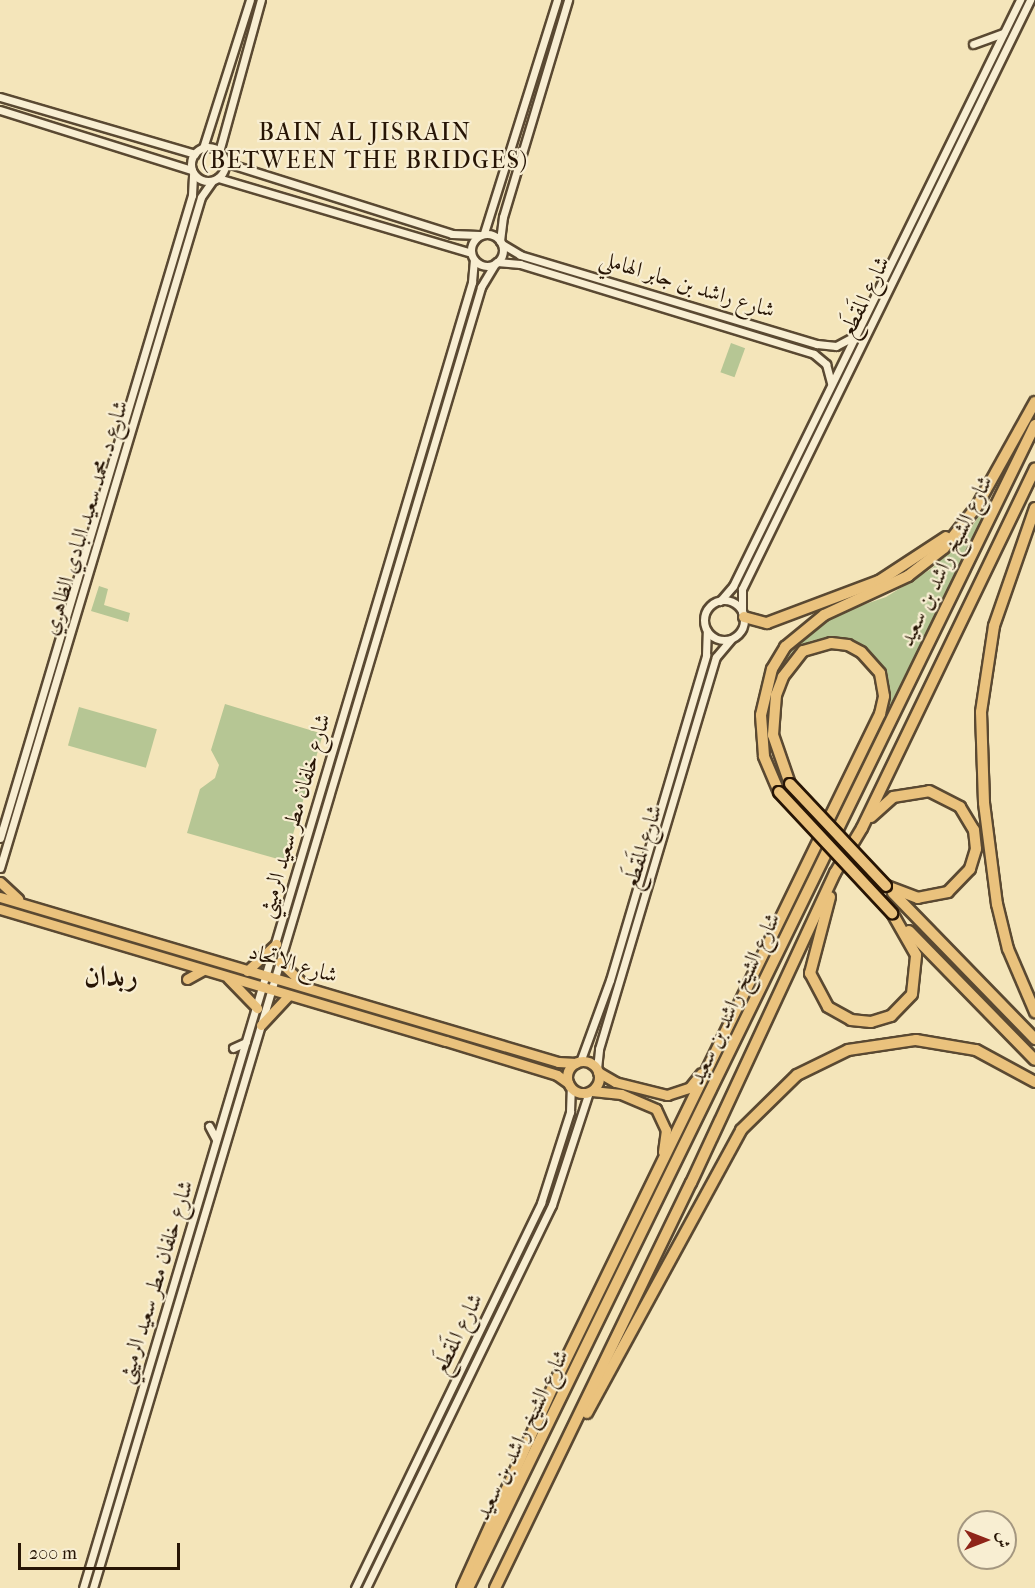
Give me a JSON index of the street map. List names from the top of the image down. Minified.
{"streets":{"highway":["شارع الشيخ راشد بن سعيد"],"main road":["شارع الاتحاد"],"street":["شارع راشد بن جابر الهاملي","شارع المَقطَع","شارع د. محمد سعيد البادي الظاهري","شارع خلفان مطر سعيد الرميثي"]},"crossings":[["شارع راشد بن جابر الهاملي","شارع المَقطَع"],["شارع راشد بن جابر الهاملي","شارع خلفان مطر سعيد الرميثي"],["شارع المَقطَع","شارع الاتحاد"],["شارع خلفان مطر سعيد الرميثي","شارع الاتحاد"]],"districts":["BAIN AL JISRAIN (BETWEEN THE BRIDGES)","ربدان"],"scale_bar":"200 m","north":"right"}
